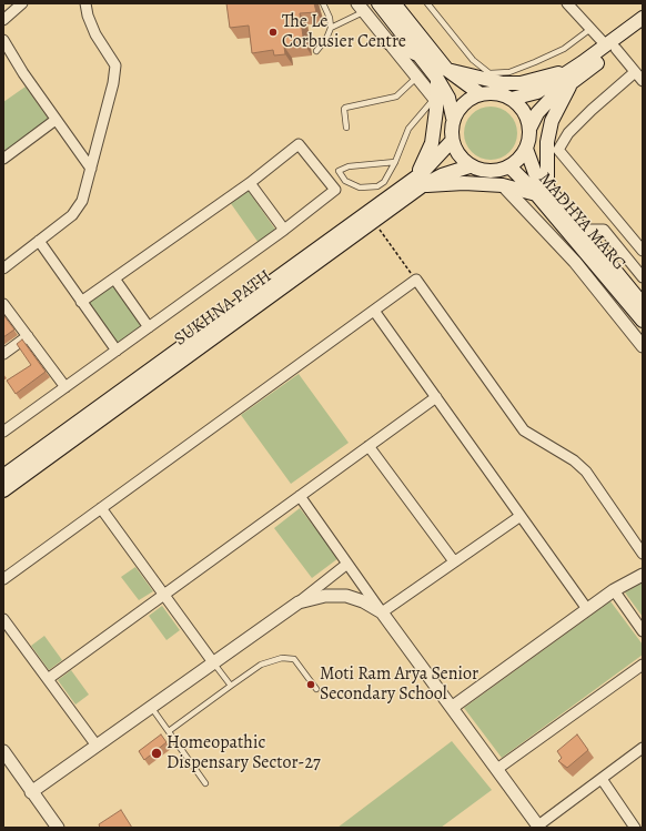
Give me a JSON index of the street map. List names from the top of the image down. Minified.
{"streets":{"main road":["MADHYA MARG","SUKHNA PATH"]},"crossings":[["MADHYA MARG","SUKHNA PATH"]],"places":["The Le Corbusier Centre","Moti Ram Arya Senior Secondary School","Homeopathic Dispensary Sector-27"]}
